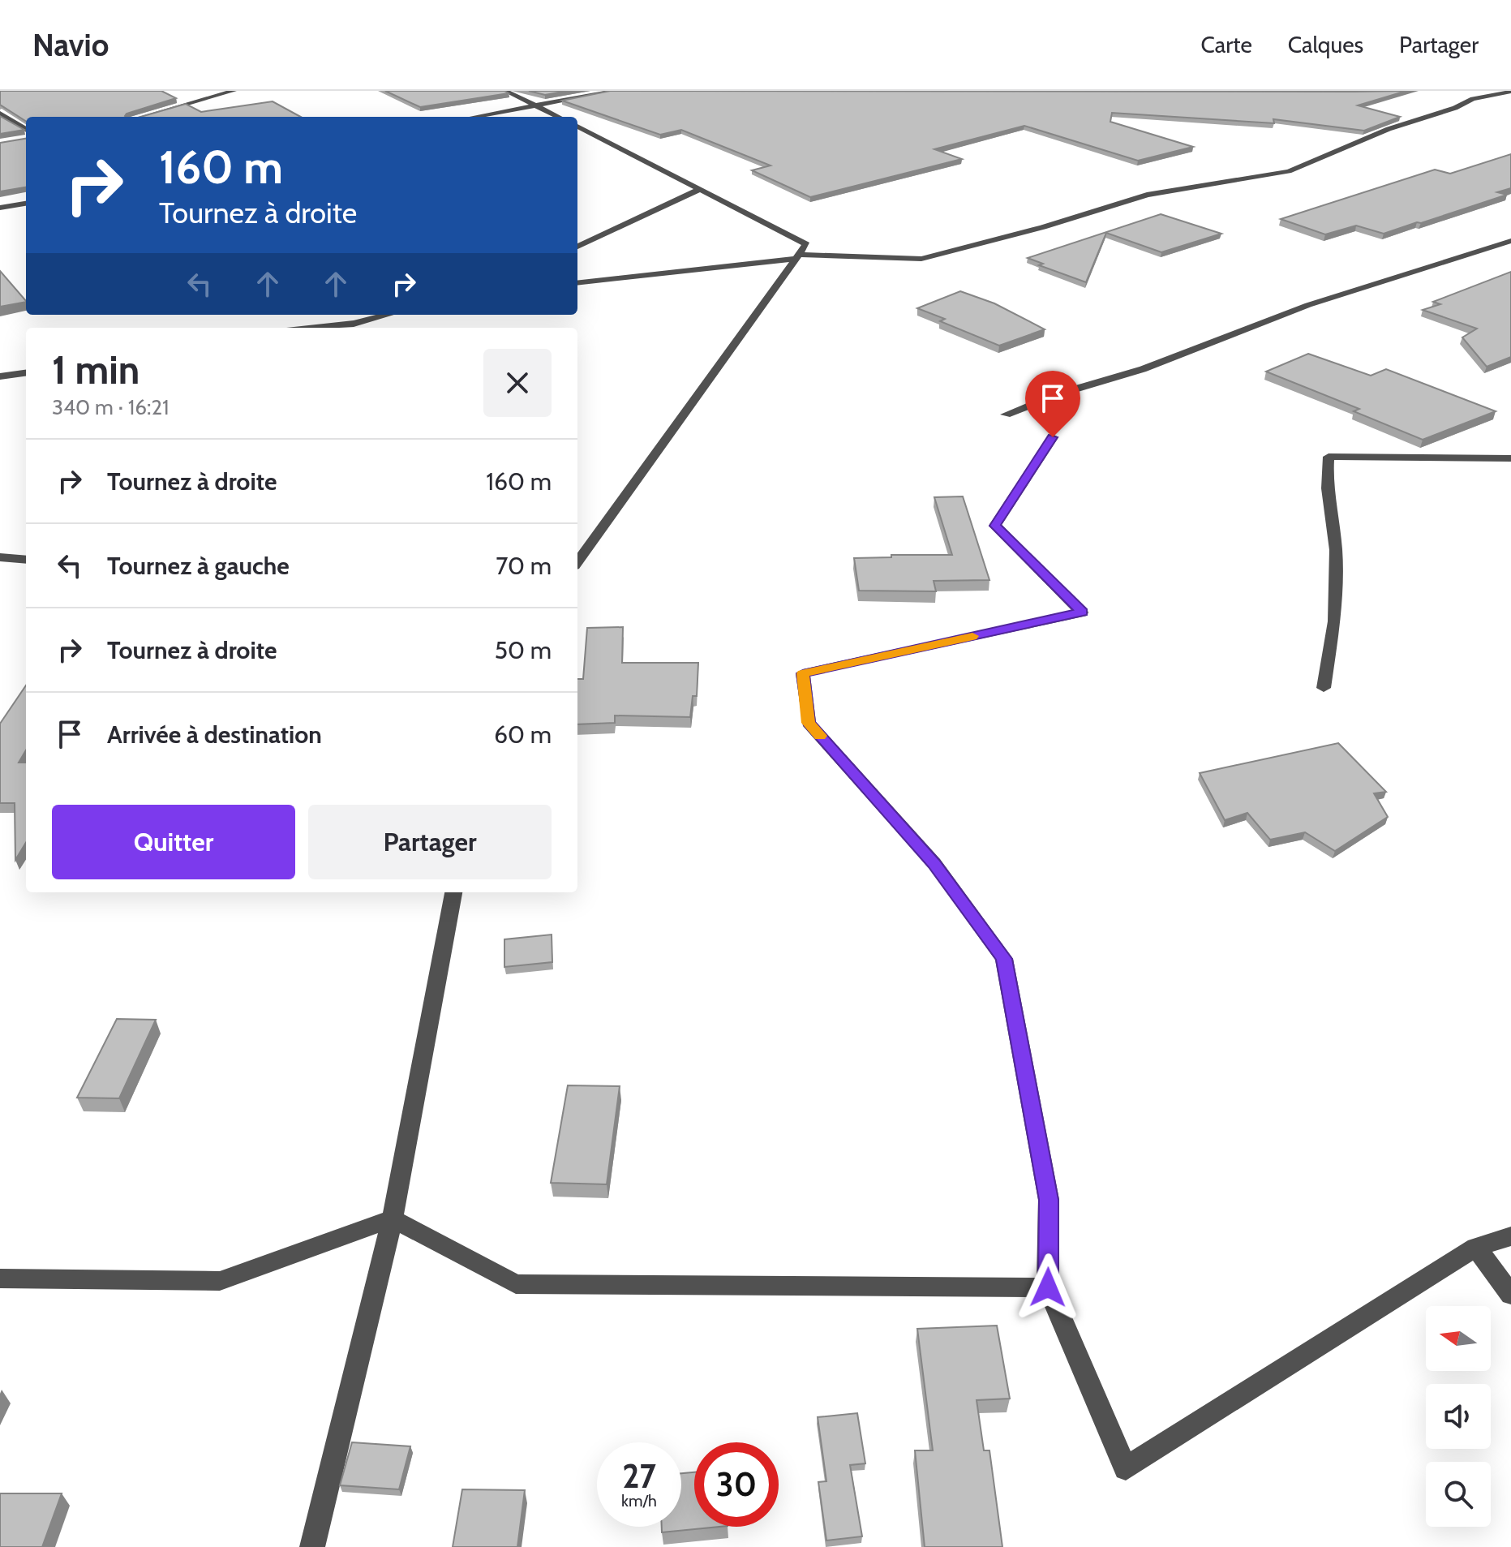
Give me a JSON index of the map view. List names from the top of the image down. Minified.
{"north":"left","page":{"header":"Navio","nav":["Carte","Calques","Partager"],"turn":["160 m","Tournez à droite"],"heading":["1 min","340 m · 16:21"],"list":[{"name":"Tournez à droite","value":"160 m"},{"name":"Tournez à gauche","value":"70 m"},{"name":"Tournez à droite","value":"50 m"},{"name":"Arrivée à destination","value":"60 m"}],"buttons":["Quitter","Partager"],"speed":"27 km/h","limit":"30"}}
